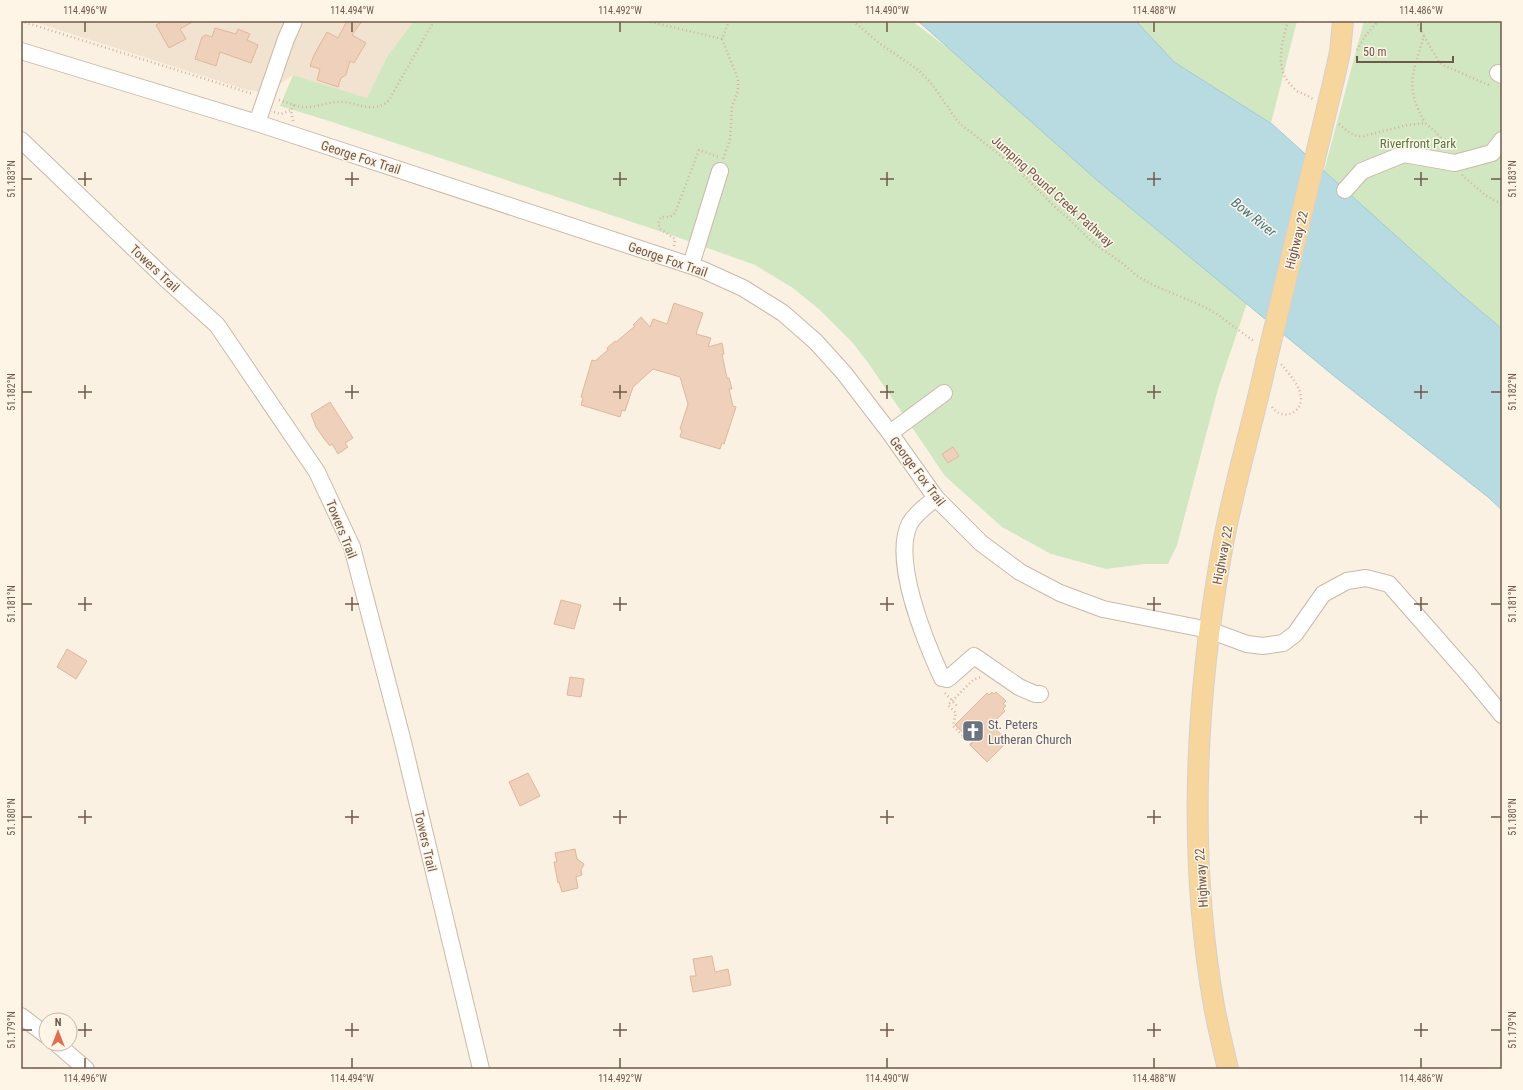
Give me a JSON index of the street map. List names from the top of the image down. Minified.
{"streets":{"main road":["Highway 22"],"street":["George Fox Trail","Towers Trail"],"path":["Jumping Pound Creek Pathway"]},"crossings":[["George Fox Trail","Highway 22"]],"water":["Bow River"],"parks":["Riverfront Park"],"places":{"church":["St. Peters Lutheran Church"]},"scale_bar":"50 m","north":"top","coordinates":["114.496°W","114.494°W","114.492°W","114.490°W","114.488°W","114.486°W","51.183°N","51.182°N","51.181°N","51.180°N","51.179°N"]}
